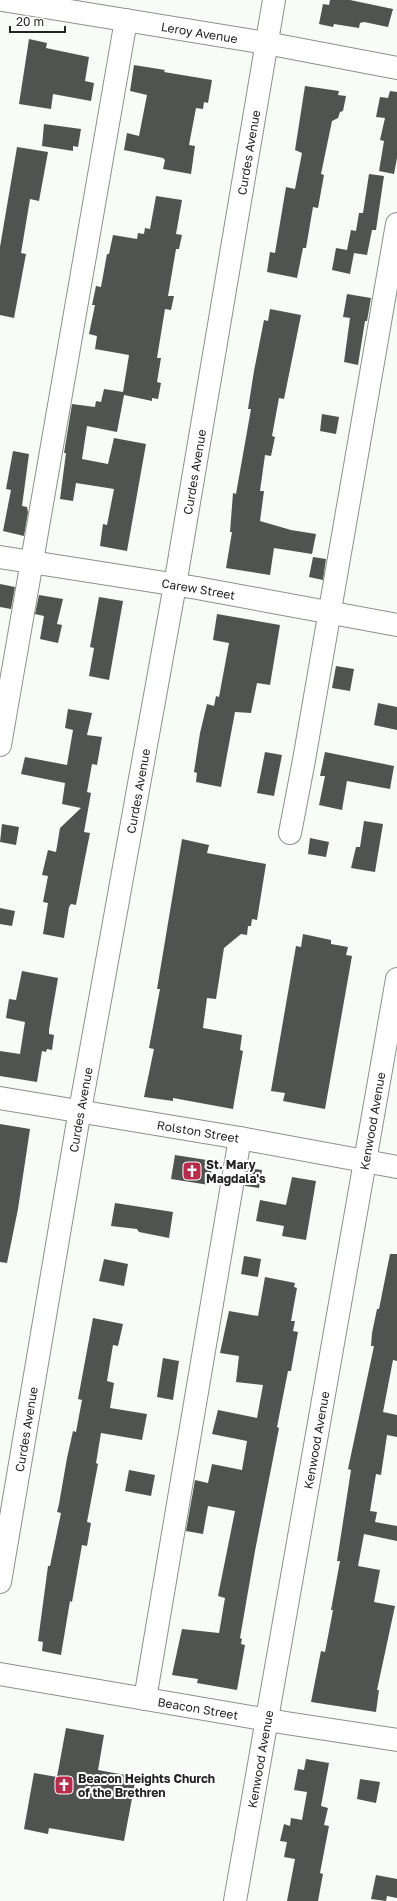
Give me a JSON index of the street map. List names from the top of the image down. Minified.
{"streets":{"street":["Leroy Avenue","Curdes Avenue","Carew Street","Kenwood Avenue","Rolston Street","Beacon Street"]},"crossings":[["Leroy Avenue","Curdes Avenue"],["Curdes Avenue","Carew Street"],["Curdes Avenue","Rolston Street"],["Kenwood Avenue","Rolston Street"],["Kenwood Avenue","Beacon Street"]],"places":{"church":["St. Mary Magdala's","Beacon Heights Church of the Brethren"]},"scale_bar":"20 m"}
